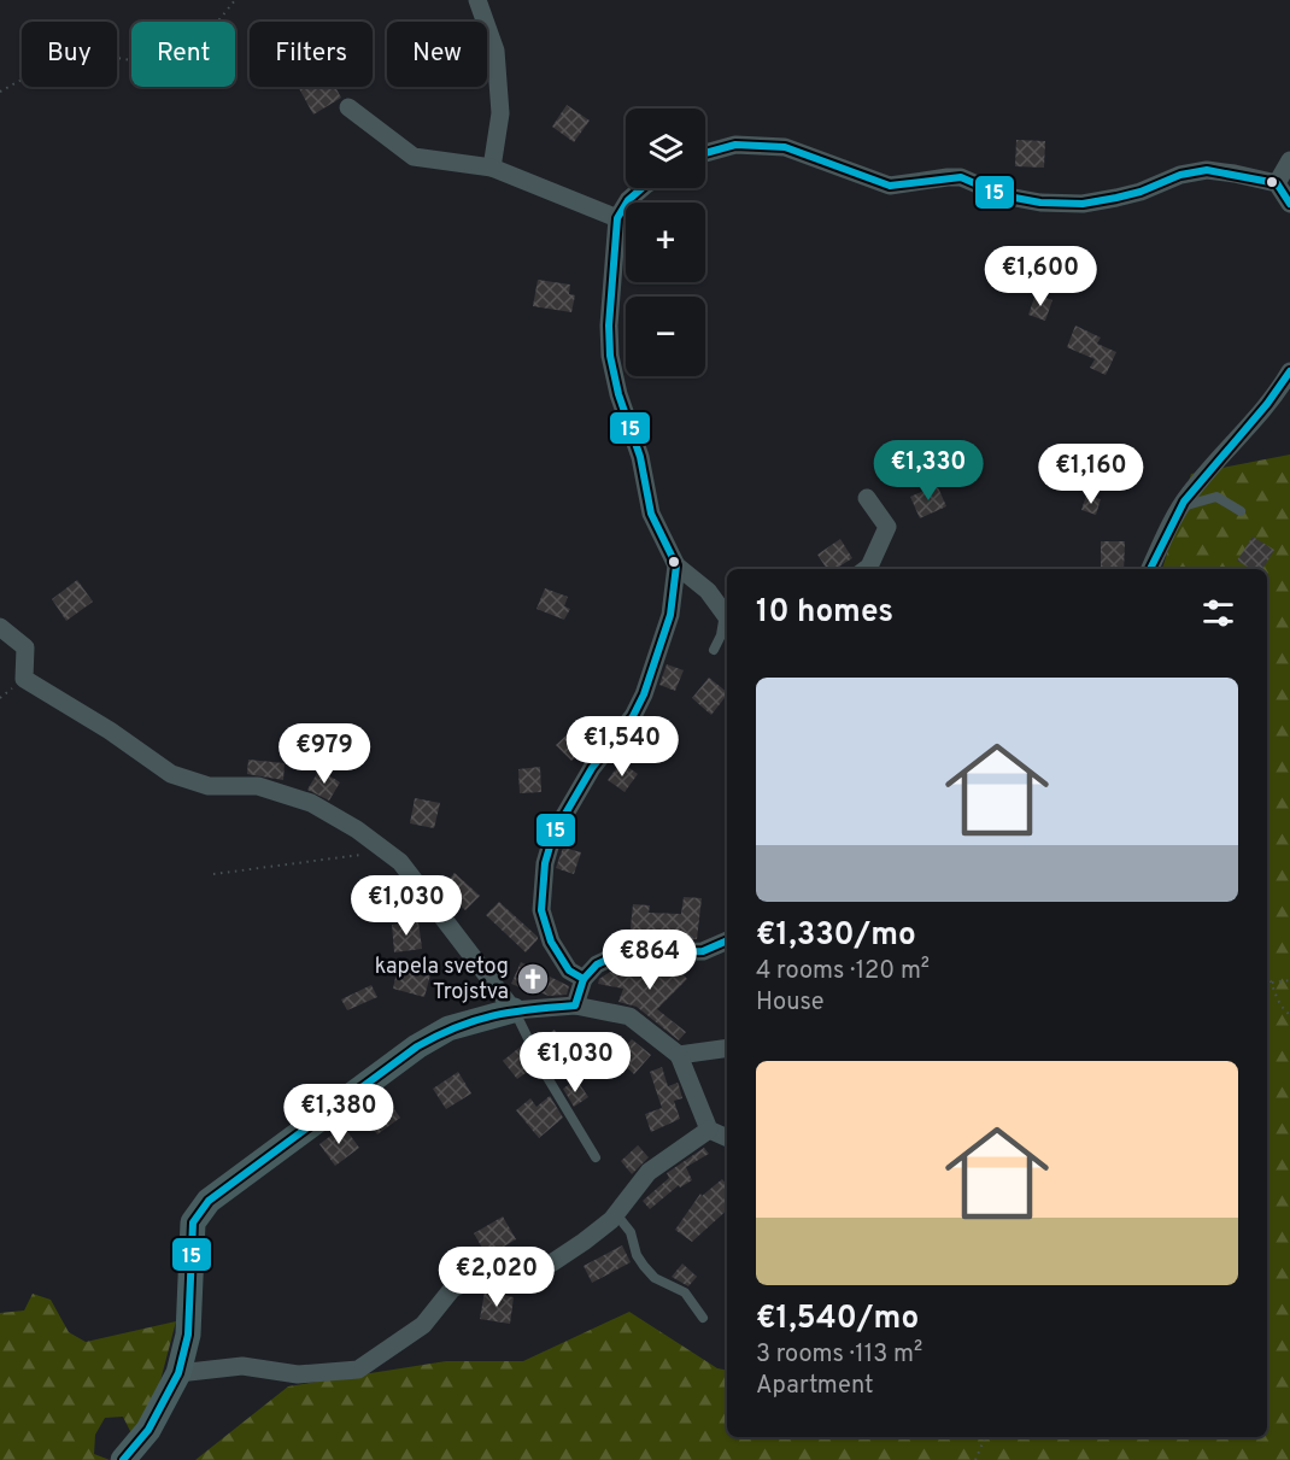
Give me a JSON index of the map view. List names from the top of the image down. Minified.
{"places":{"church":["kapela svetog Trojstva"]},"lines":["transit line 15"],"page":{"chip":["Buy","Rent","Filters","New"],"map_buttons":["+","−"],"price":["€1,600","€1,330","€1,160","€1,540","€979","€1,030","€864","€1,030","€1,380","€2,020"],"heading":"10 homes","list":[{"name":"€1,330/mo","note":"4 rooms · 120 m² · House"},{"name":"€1,540/mo","note":"3 rooms · 113 m² · Apartment"}]}}
